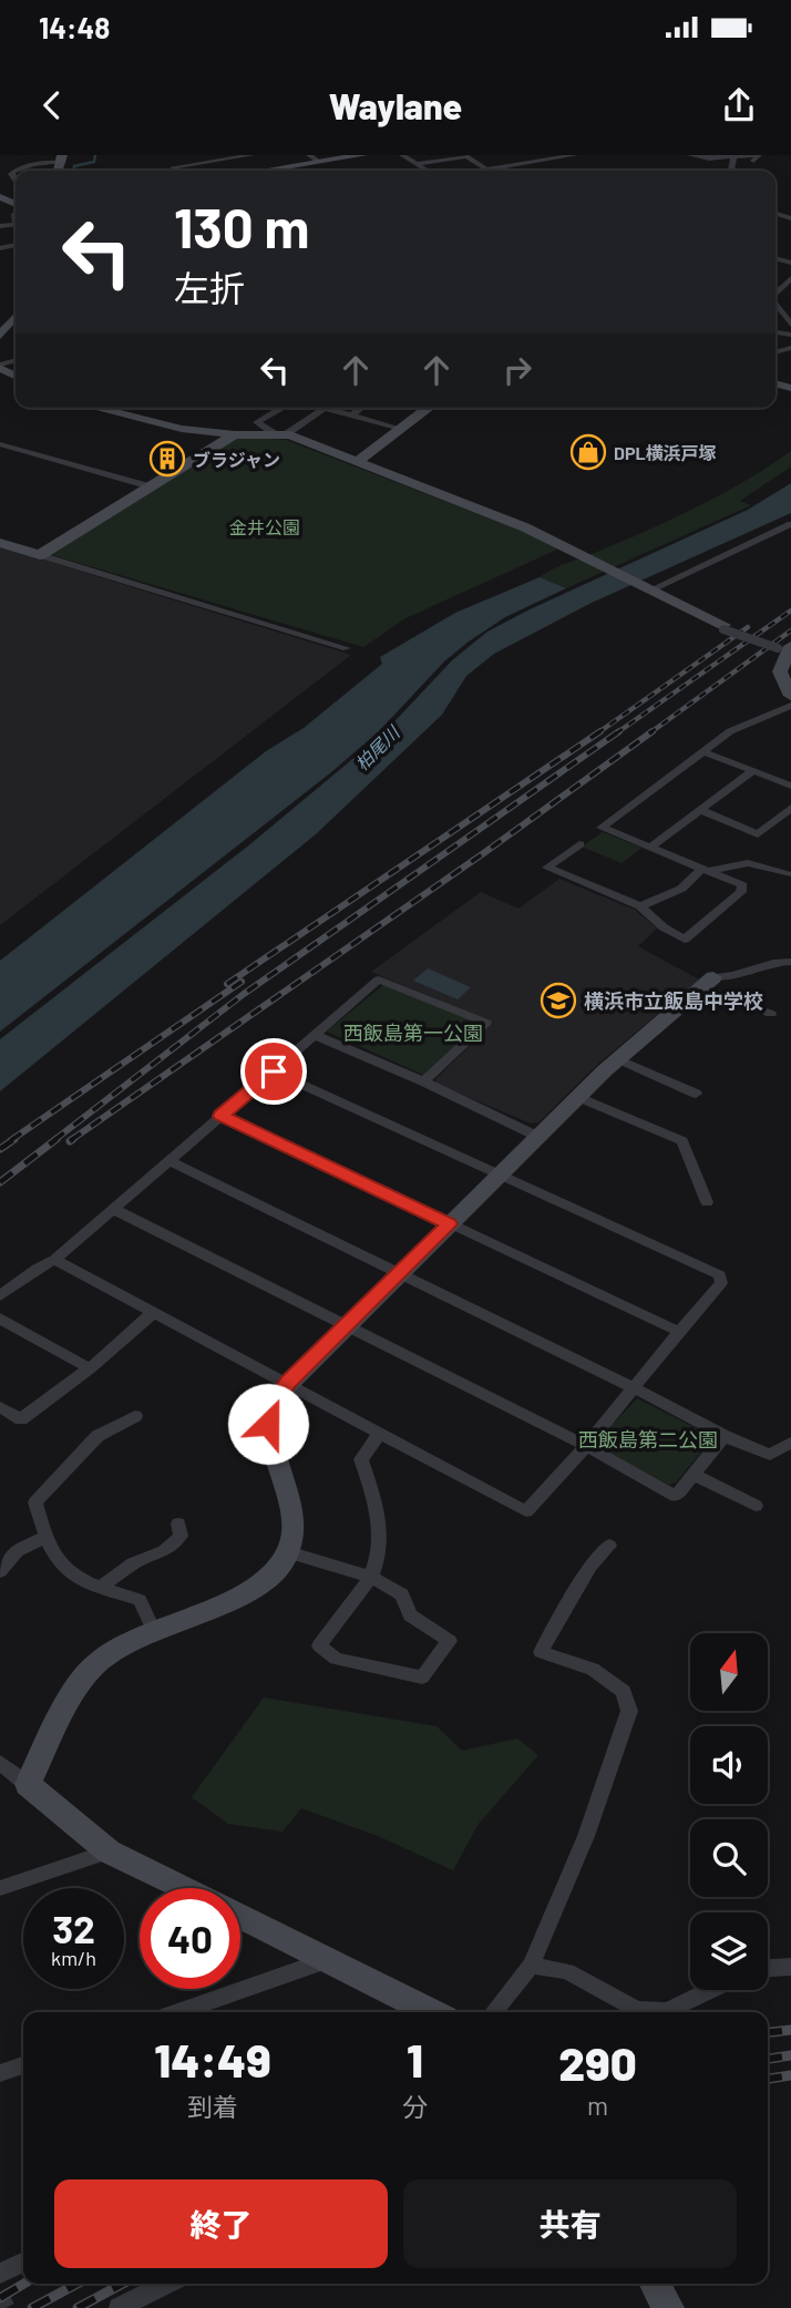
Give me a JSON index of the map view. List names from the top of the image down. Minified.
{"water":["柏尾川"],"parks":["金井公園","西飯島第一公園","西飯島第二公園"],"places":{"shop":["DPL横浜戸塚"],"building":["ブラジャン"],"school or university":["横浜市立飯島中学校"]},"north":"top","page":{"status":"14:48","header":"Waylane","turn":["130 m","左折"],"speed":"32 km/h","limit":"40","eta":["14:49","到着","1","分","290","m"],"buttons":["終了","共有"]}}
